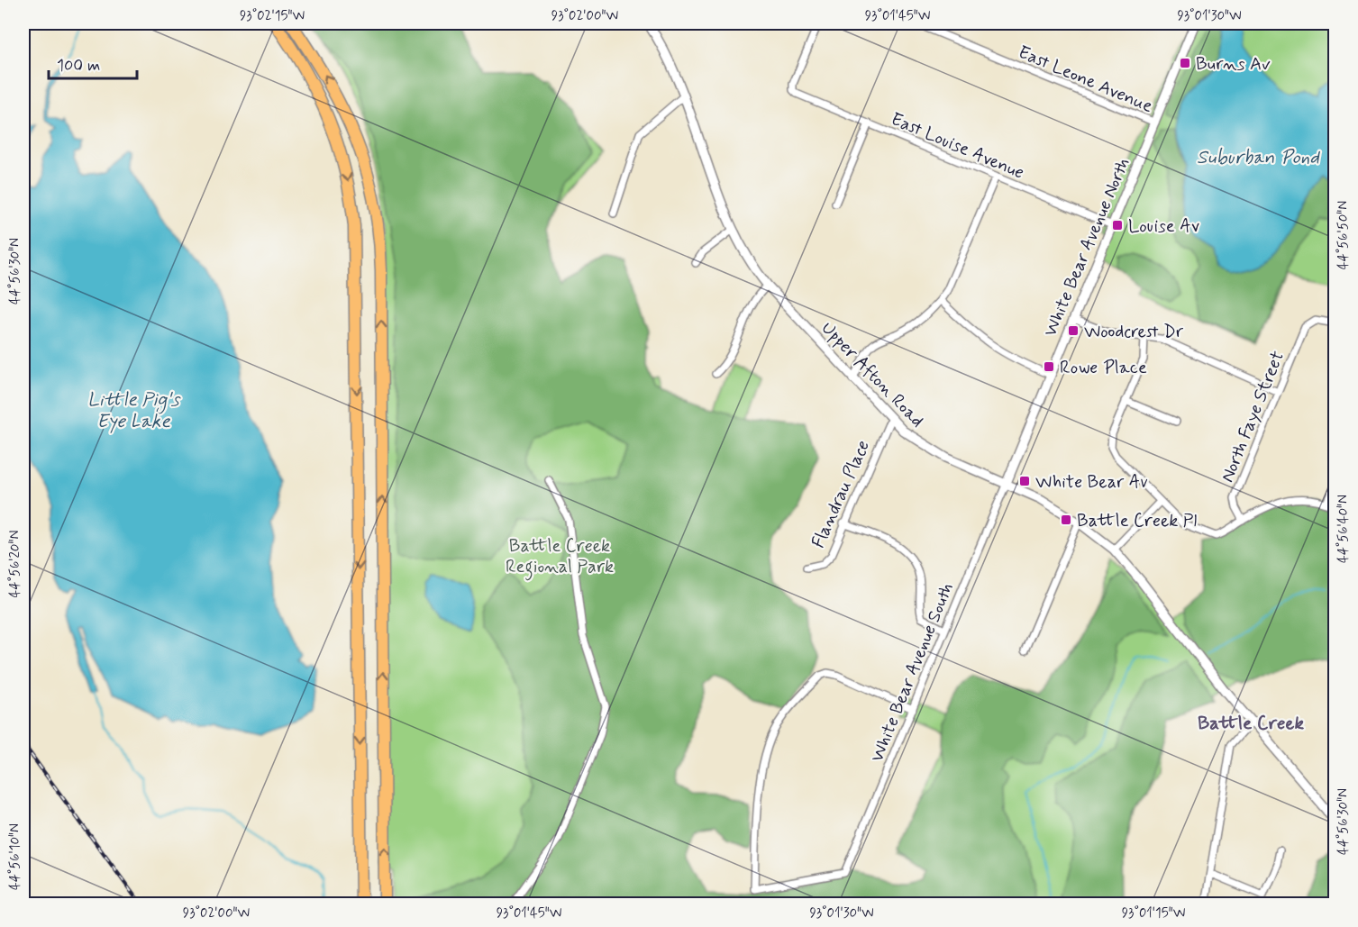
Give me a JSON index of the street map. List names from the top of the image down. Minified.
{"streets":{"street":["East Leone Avenue","East Louise Avenue","White Bear Avenue North","Upper Afton Road","North Faye Street","Flandrau Place","White Bear Avenue South"]},"crossings":[["East Leone Avenue","White Bear Avenue North"],["East Louise Avenue","White Bear Avenue North"],["White Bear Avenue North","Upper Afton Road"],["White Bear Avenue North","White Bear Avenue South"],["Upper Afton Road","Flandrau Place"],["Upper Afton Road","White Bear Avenue South"]],"districts":["Battle Creek"],"water":["Suburban Pond","Little Pig's Eye Lake"],"parks":["Battle Creek Regional Park"],"places":{"transit":["Burns Av","Louise Av","Woodcrest Dr","Rowe Place","White Bear Av","Battle Creek Pl"]},"scale_bar":"100 m","coordinates":["93°02'15\"W","93°02'00\"W","93°01'45\"W","93°01'30\"W","44°56'50\"N","44°56'30\"N","44°56'40\"N","44°56'20\"N","44°56'10\"N","93°01'15\"W"]}
